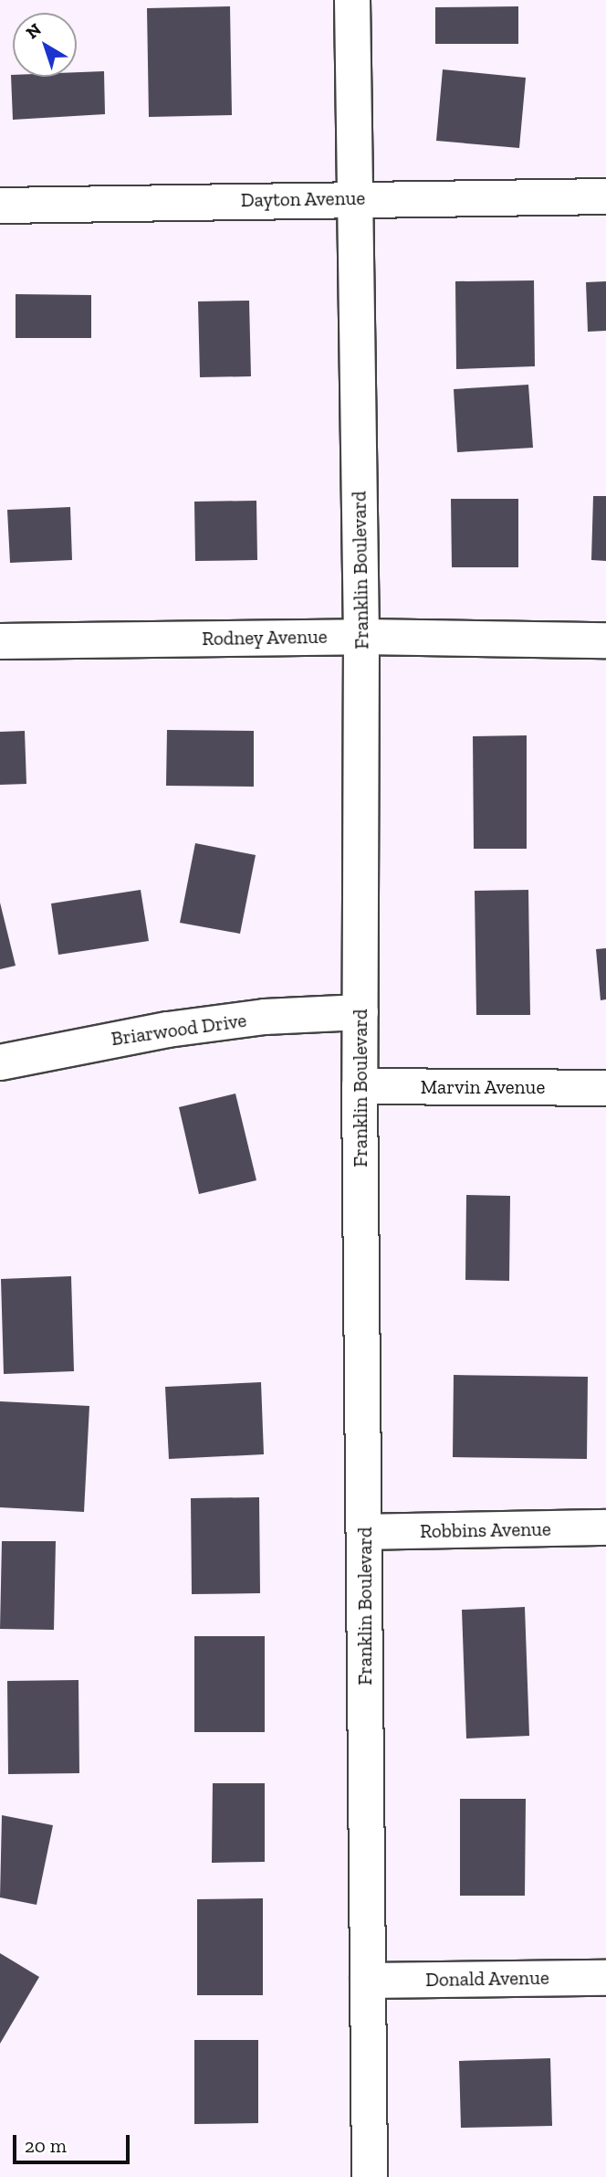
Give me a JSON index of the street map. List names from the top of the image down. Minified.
{"streets":{"street":["Dayton Avenue","Franklin Boulevard","Rodney Avenue","Briarwood Drive","Marvin Avenue","Robbins Avenue","Donald Avenue"]},"crossings":[["Dayton Avenue","Franklin Boulevard"],["Franklin Boulevard","Rodney Avenue"],["Franklin Boulevard","Briarwood Drive"],["Franklin Boulevard","Marvin Avenue"],["Franklin Boulevard","Robbins Avenue"],["Franklin Boulevard","Donald Avenue"]],"scale_bar":"20 m","north":"top left"}
